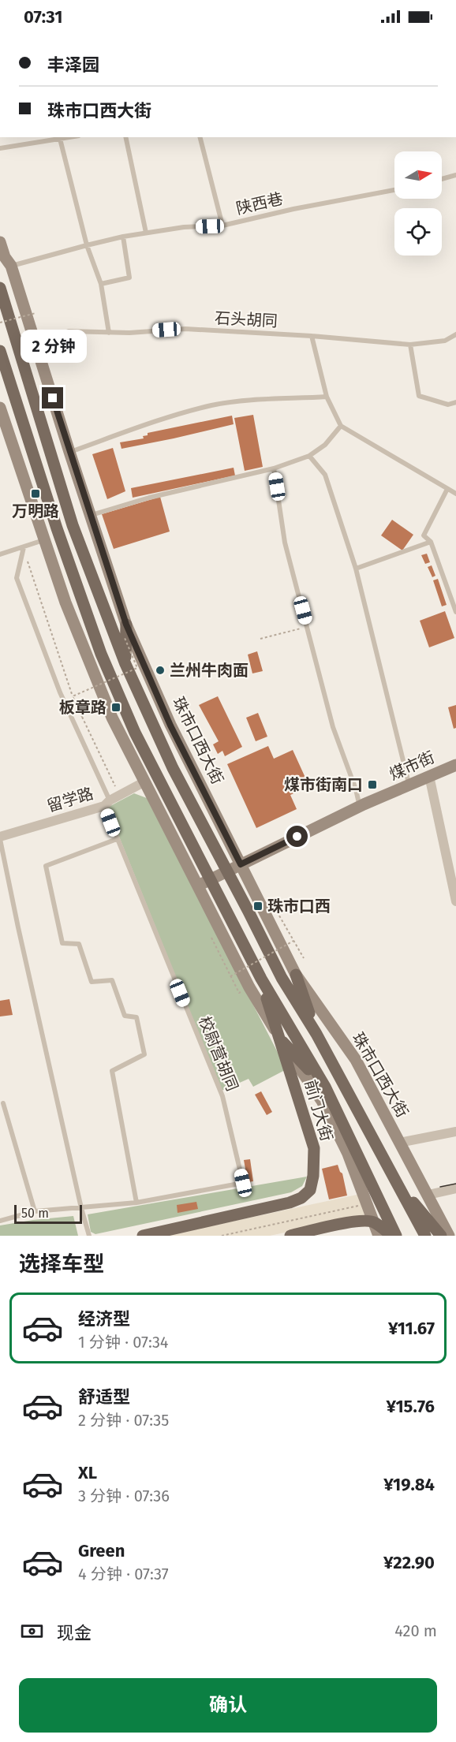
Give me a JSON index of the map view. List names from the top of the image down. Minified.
{"streets":{"main road":["前门大街"],"street":["珠市口西大街","煤市街","留学路"],"lane":["陕西巷","石头胡同","校尉营胡同"]},"crossings":[["陕西巷","珠市口西大街"],["石头胡同","珠市口西大街"],["珠市口西大街","煤市街"],["留学路","校尉营胡同"]],"places":{"transit":["万明路","板章路","煤市街南口","珠市口西"],"other":["兰州牛肉面"]},"scale_bar":"50 m","north":"right","page":{"status":"07:31","banner":["丰泽园","珠市口西大街"],"bubble":"2 分钟","scale":"50 m","heading":"选择车型","list":[{"name":"经济型","note":"1 分钟 · 07:34","value":"¥11.67"},{"name":"舒适型","note":"2 分钟 · 07:35","value":"¥15.76"},{"name":"XL","note":"3 分钟 · 07:36","value":"¥19.84"},{"name":"Green","note":"4 分钟 · 07:37","value":"¥22.90"}],"pay":["现金","420 m"],"buttons":"确认"}}
